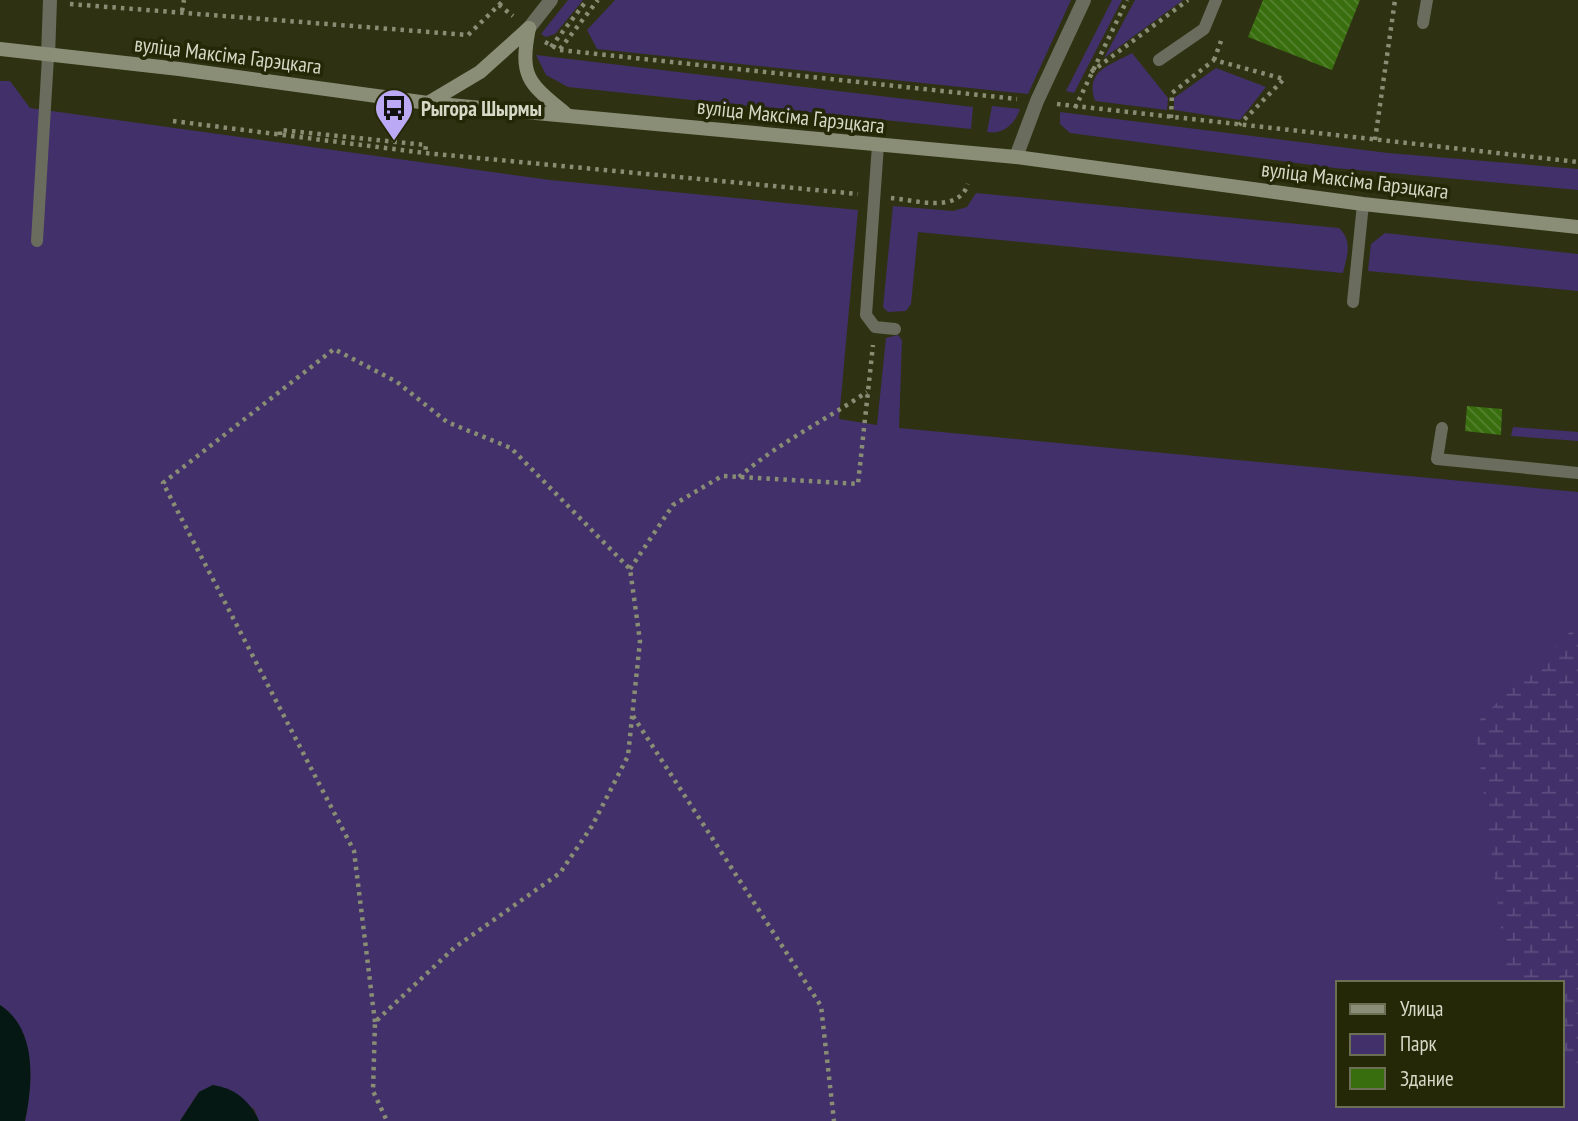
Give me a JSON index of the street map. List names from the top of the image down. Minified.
{"streets":{"main road":["вуліца Максіма Гарэцкага"]},"places":{"bus stop":["Рыгора Шырмы"]},"legend":["Улица","Парк","Здание"]}
